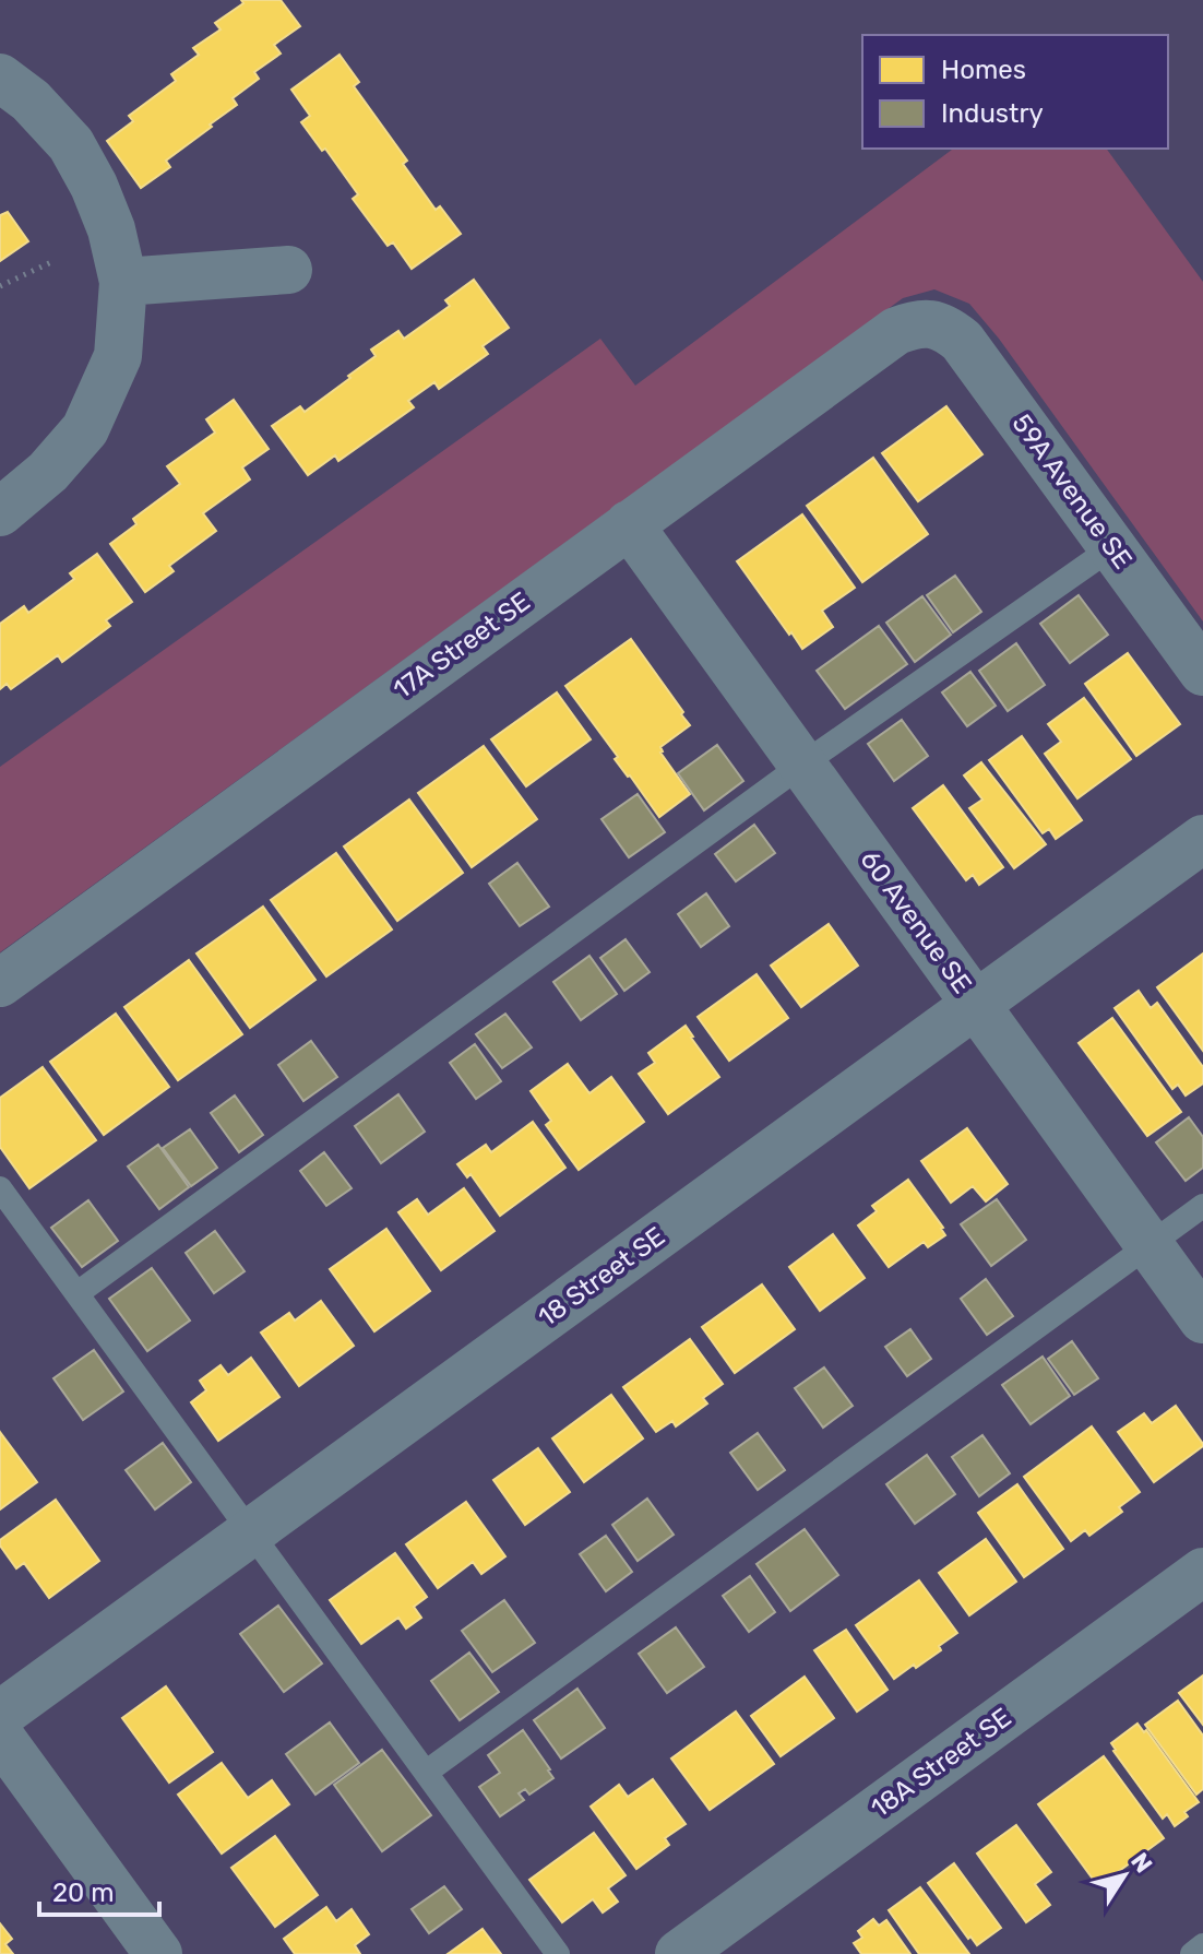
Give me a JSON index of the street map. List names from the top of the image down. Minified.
{"streets":{"street":["59A Avenue SE","17A Street SE","60 Avenue SE","18 Street SE","18A Street SE"]},"crossings":[["59A Avenue SE","17A Street SE"],["17A Street SE","60 Avenue SE"],["60 Avenue SE","18 Street SE"]],"legend":["Homes","Industry"],"scale_bar":"20 m","north":"top right"}
